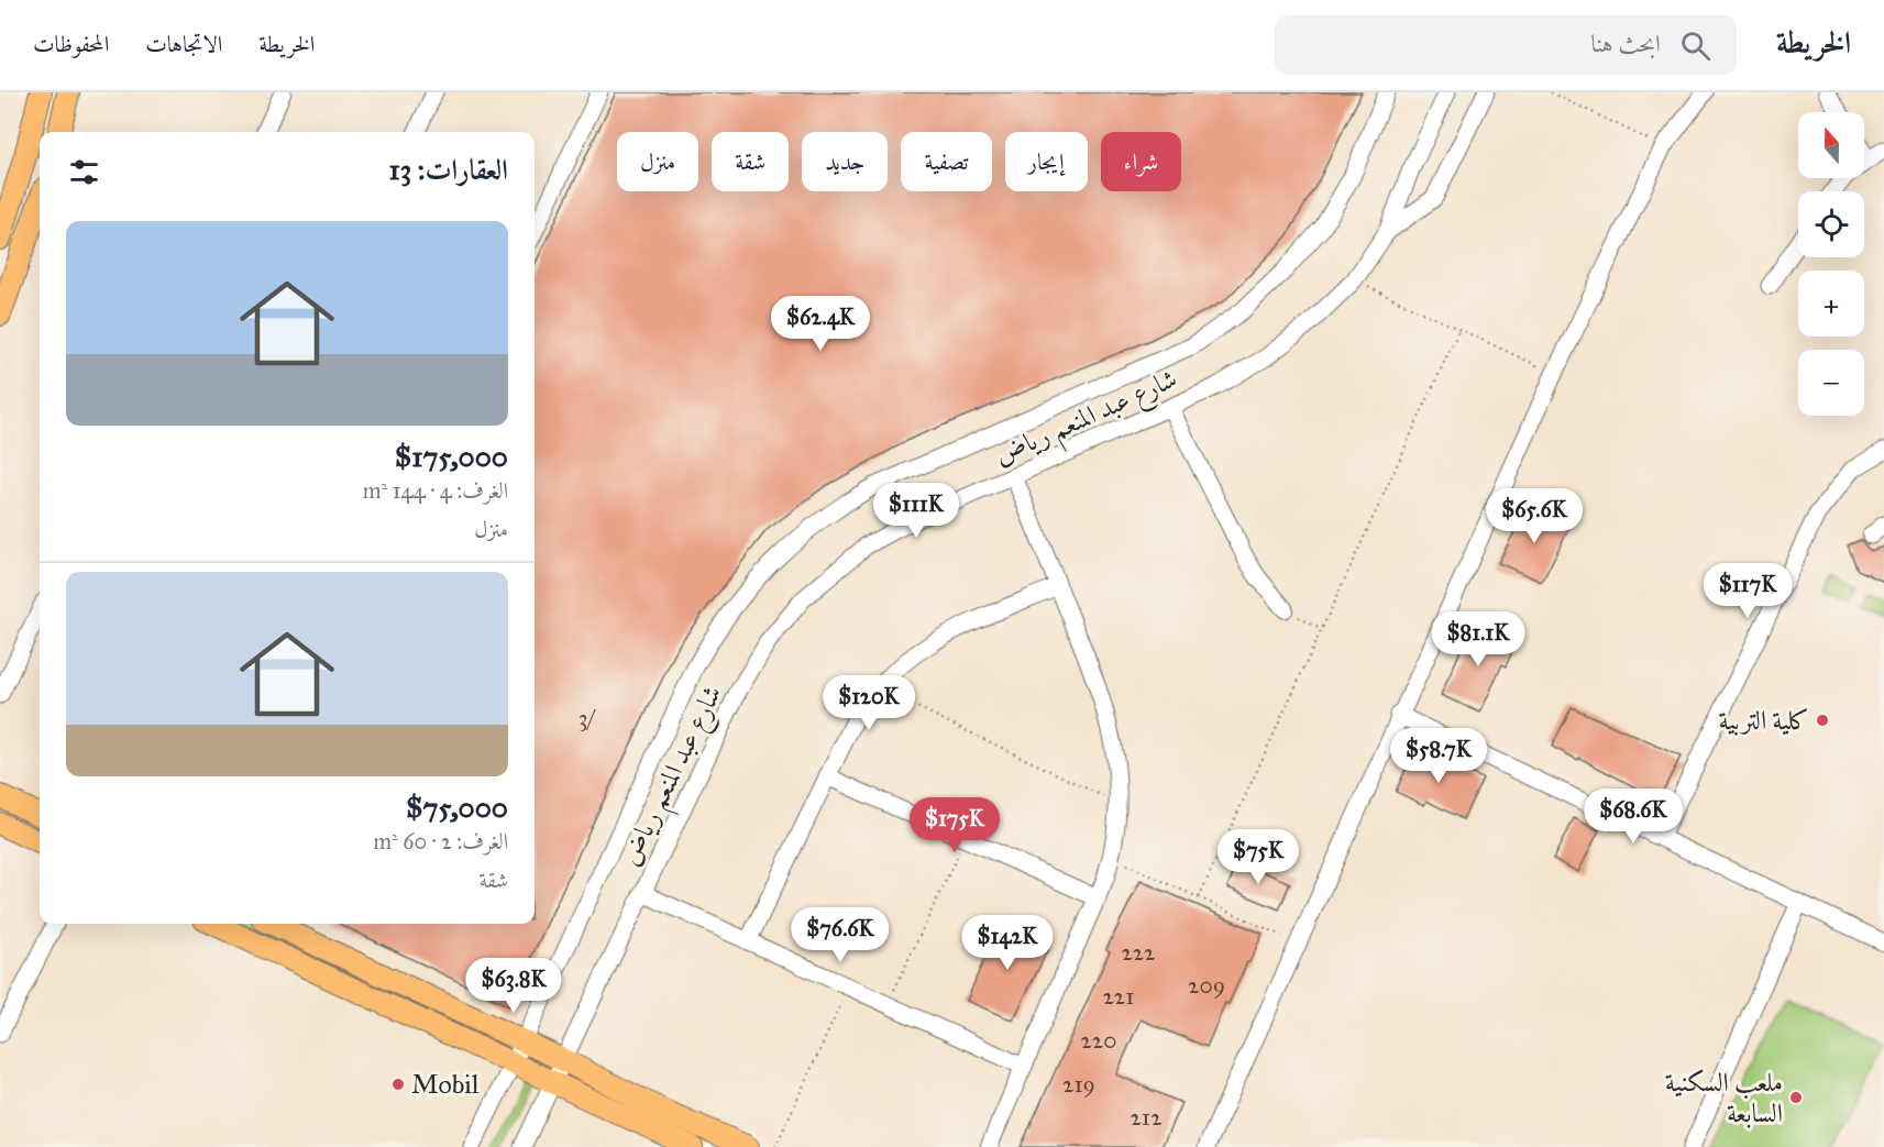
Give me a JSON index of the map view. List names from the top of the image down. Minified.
{"streets":{"street":["شارع عبد المنعم رياض"]},"places":["كلية التربية","Mobil","ملعب السكنية السابعة"],"house_numbers":["3/","222","209","221","220","219","212"],"north":"top","page":{"header":"الخريطة","search":"ابحث هنا","nav":["الخريطة","الاتجاهات","المحفوظات"],"map_buttons":["+","−"],"chip":["شراء","إيجار","تصفية","جديد","شقة","منزل"],"heading":"العقارات: 13","list":[{"name":"$175,000","note":"الغرف: 4 · 144 m² · منزل"},{"name":"$75,000","note":"الغرف: 2 · 60 m² · شقة"}],"price":["$62.4K","$111K","$65.6K","$117K","$81.1K","$120K","$58.7K","$68.6K","$175K","$75K","$76.6K","$142K","$63.8K"]}}
